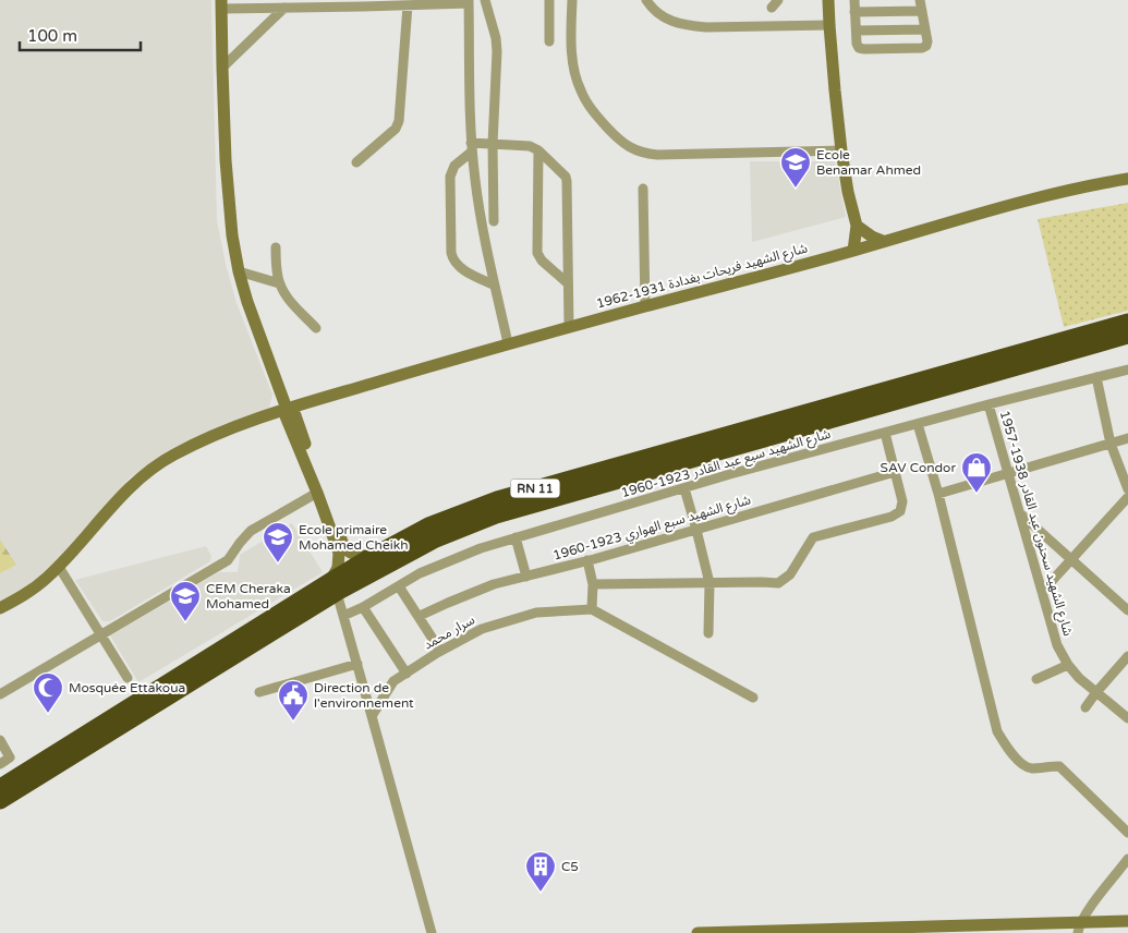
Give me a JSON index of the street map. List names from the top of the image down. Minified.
{"streets":{"highway":["RN 11"],"main road":["شارع الشهيد فريحات بغدادة 1931-1962"],"street":["شارع الشهيد سبع عبد القادر 1923-1960","شارع الشهيد سحنون عبد القادر 1938-1957","شارع الشهيد سبع الهواري 1923-1960","سرار محمد"]},"crossings":[["شارع الشهيد سبع عبد القادر 1923-1960","شارع الشهيد سحنون عبد القادر 1938-1957"]],"places":{"school or university":["Ecole Benamar Ahmed","Ecole primaire Mohamed Cheikh","CEM Cheraka Mohamed"],"shop":["SAV Condor"],"mosque":["Mosquée Ettakoua"],"public building":["Direction de l'environnement"],"building":["C5"]},"scale_bar":"100 m"}
